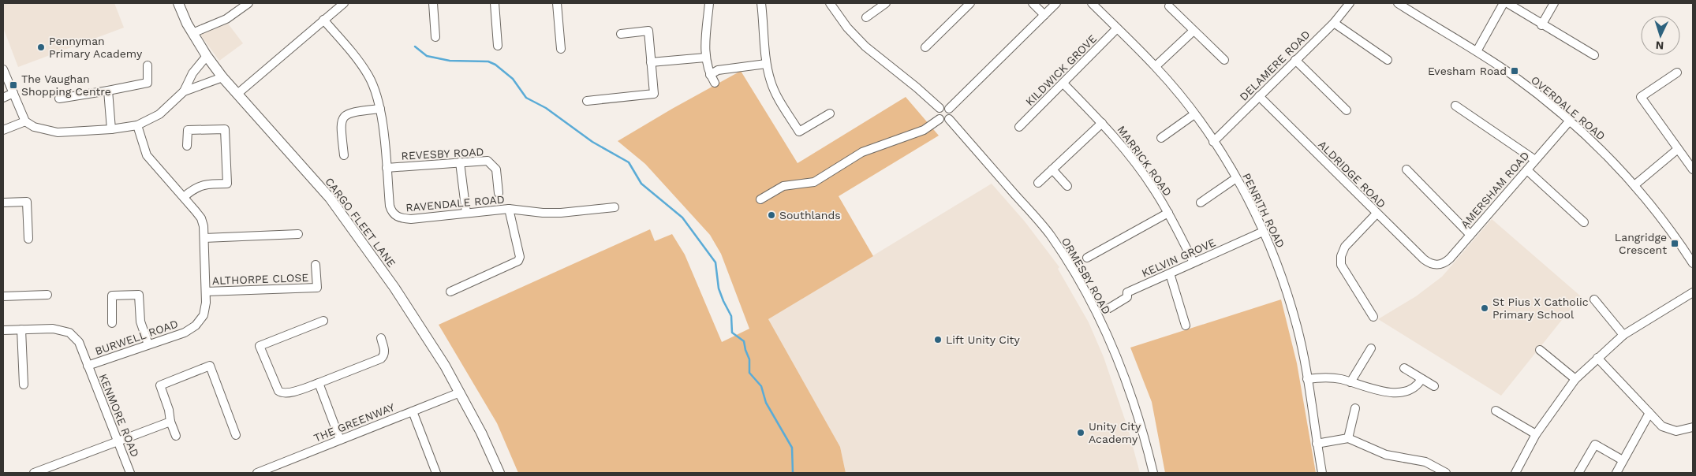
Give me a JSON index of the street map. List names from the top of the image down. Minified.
{"streets":{"main road":["CARGO FLEET LANE"],"street":["DELAMERE ROAD","KILDWICK GROVE","OVERDALE ROAD","REVESBY ROAD","MARRICK ROAD","ALDRIDGE ROAD","AMERSHAM ROAD","RAVENDALE ROAD","PENRITH ROAD","KELVIN GROVE","ORMESBY ROAD","ALTHORPE CLOSE","BURWELL ROAD","KENMORE ROAD","THE GREENWAY"]},"crossings":[["DELAMERE ROAD","ALDRIDGE ROAD"],["DELAMERE ROAD","PENRITH ROAD"],["KILDWICK GROVE","MARRICK ROAD"],["KILDWICK GROVE","PENRITH ROAD"],["OVERDALE ROAD","AMERSHAM ROAD"],["REVESBY ROAD","RAVENDALE ROAD"],["MARRICK ROAD","KELVIN GROVE"],["ALDRIDGE ROAD","AMERSHAM ROAD"],["PENRITH ROAD","KELVIN GROVE"],["CARGO FLEET LANE","THE GREENWAY"],["ALTHORPE CLOSE","BURWELL ROAD"],["BURWELL ROAD","KENMORE ROAD"]],"places":{"other":["Pennyman Primary Academy","Southlands","St Pius X Catholic Primary School","Lift Unity City","Unity City Academy"],"transit":["Evesham Road","The Vaughan Shopping Centre","Langridge Crescent"]},"north":"bottom"}
